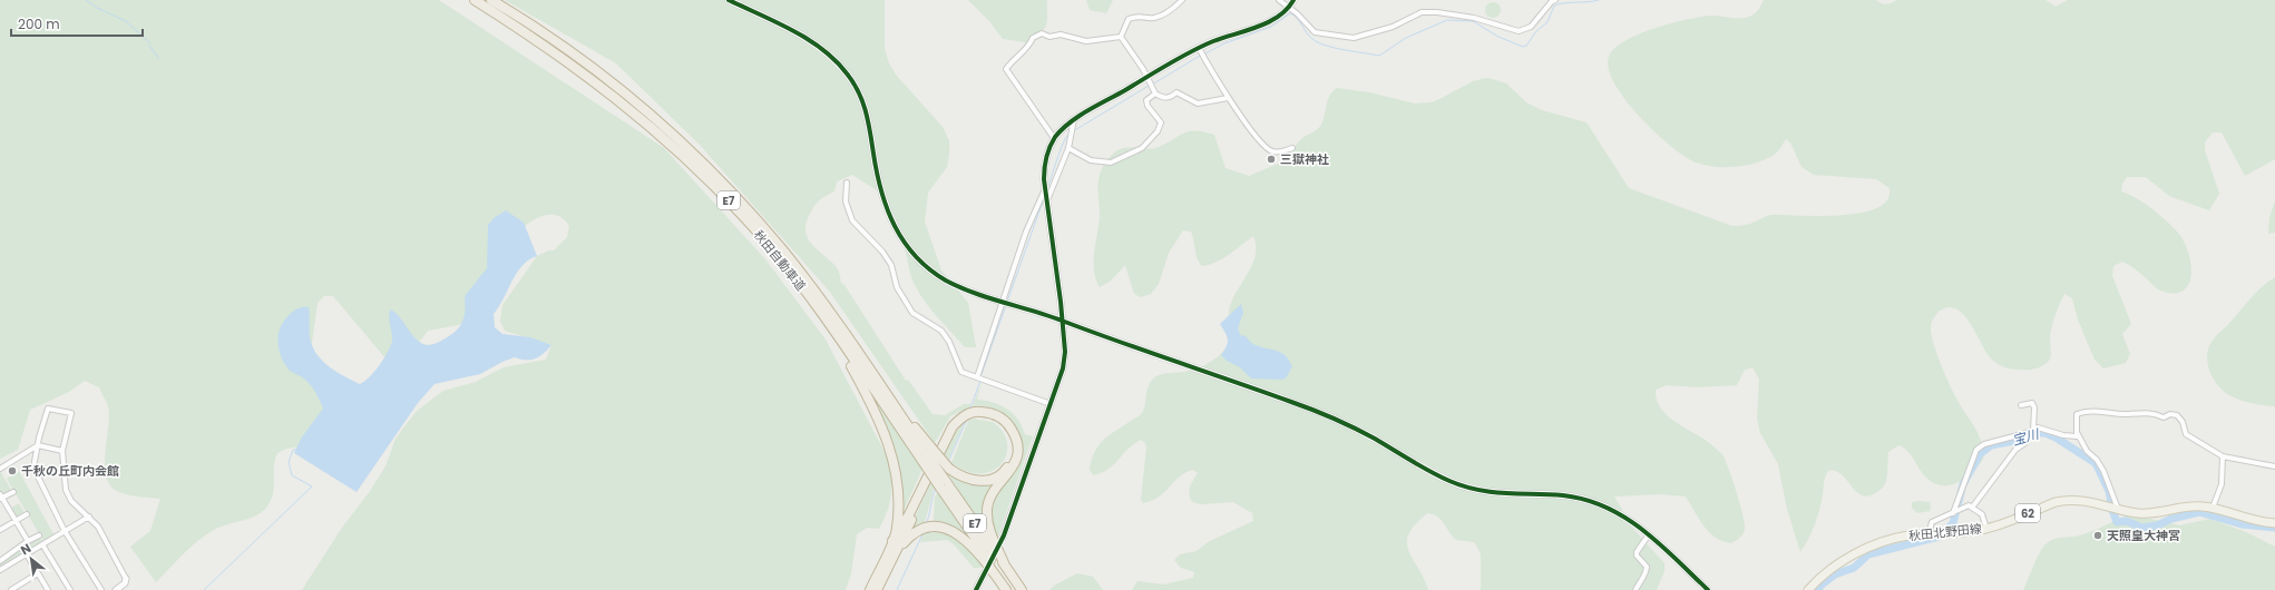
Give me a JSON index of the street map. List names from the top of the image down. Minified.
{"streets":{"highway":["E7","秋田自動車道"],"main road":["62","秋田北野田線"]},"water":["宝川"],"places":["三獄神社","千秋の丘町内会館","天照皇大神宮"],"scale_bar":"200 m","north":"top left"}
